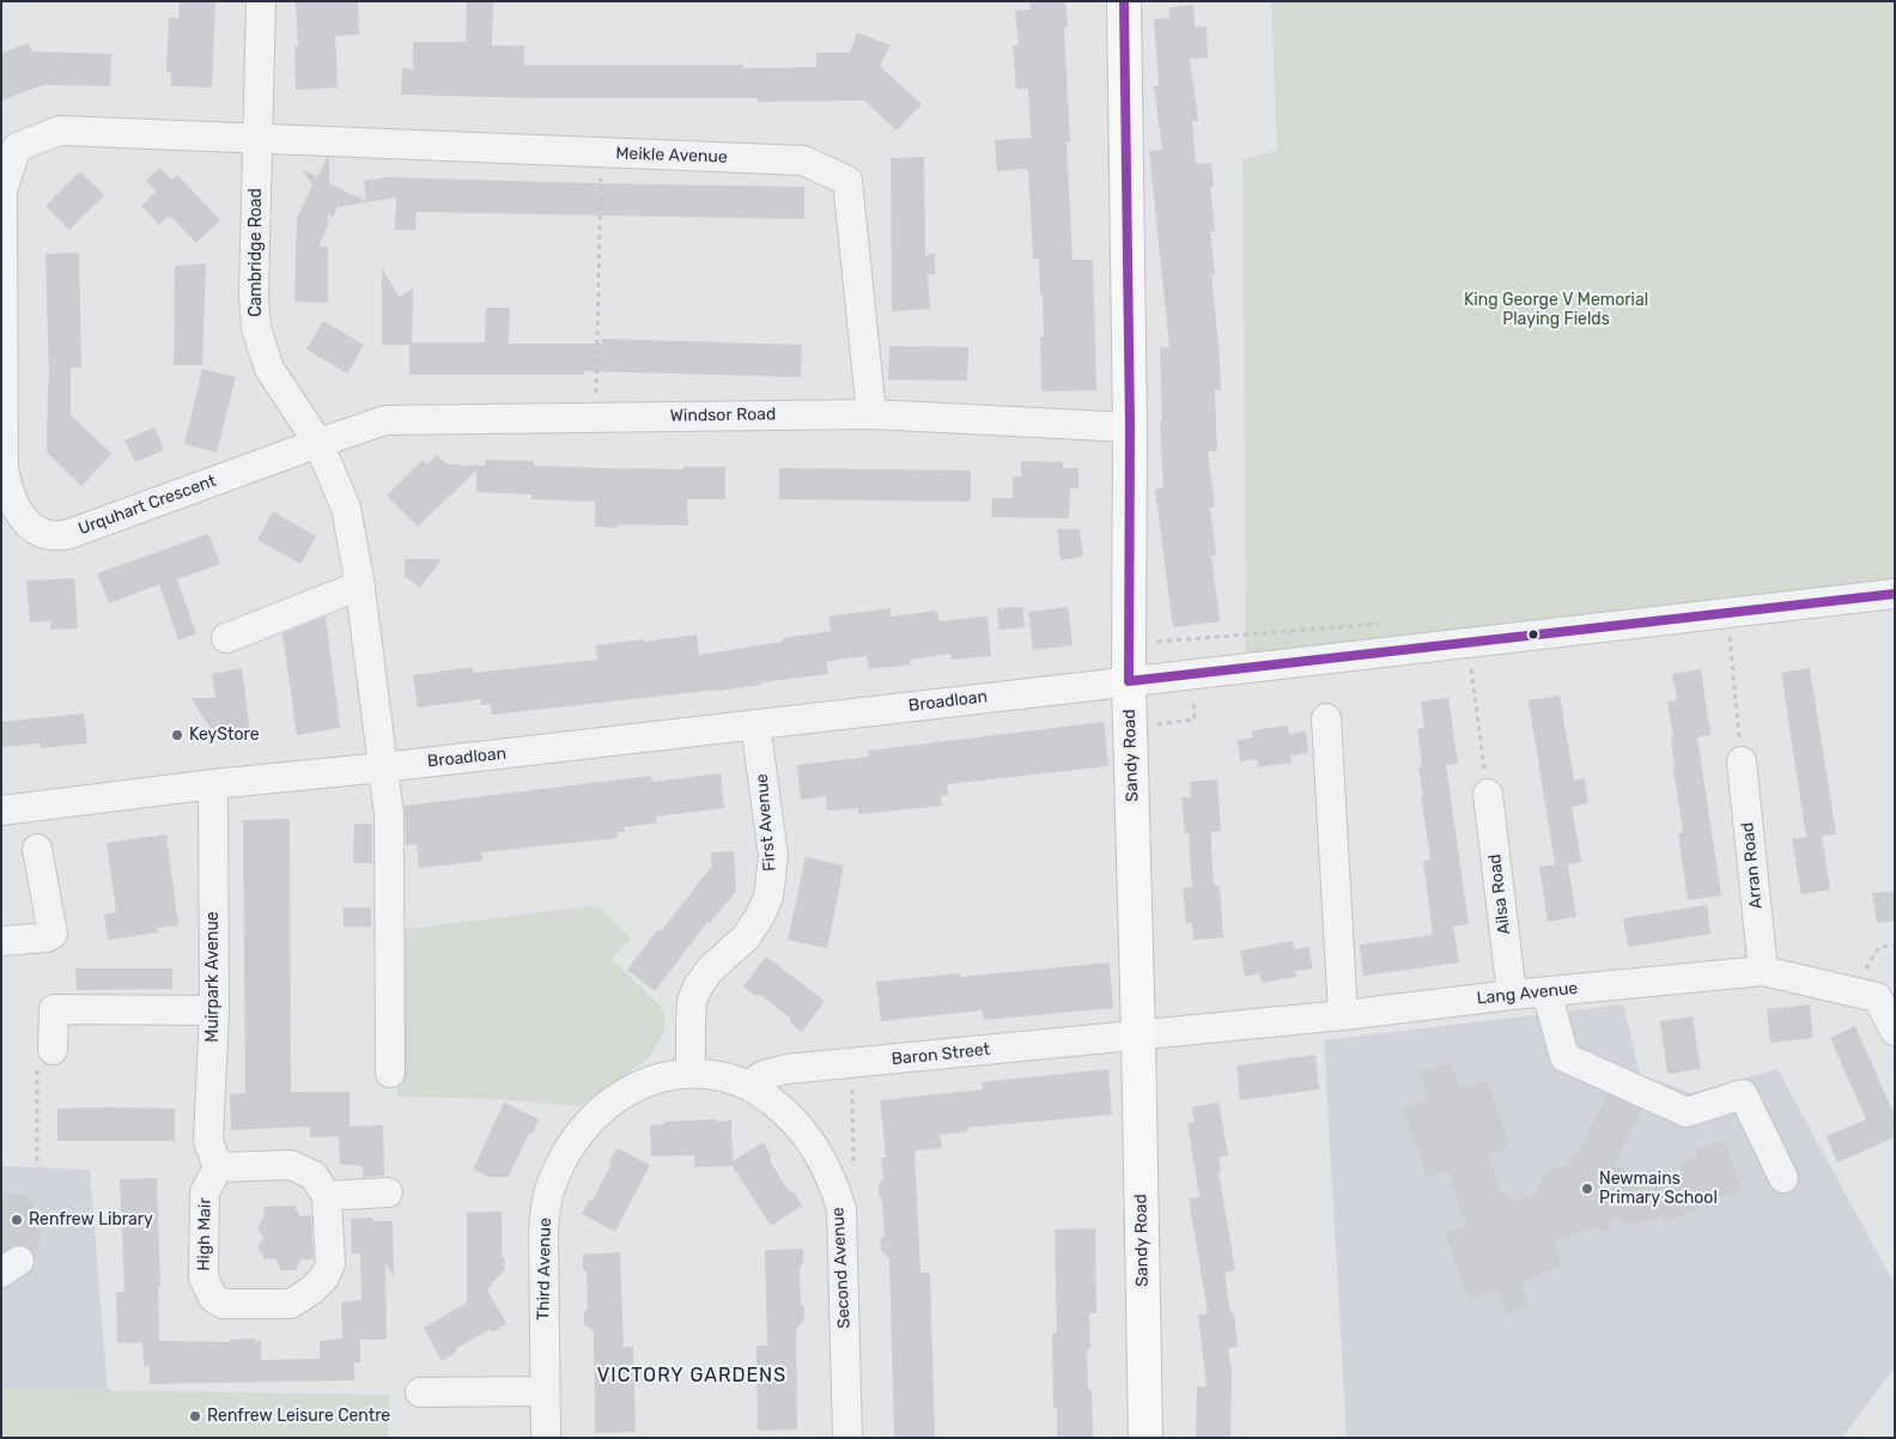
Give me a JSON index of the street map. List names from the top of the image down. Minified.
{"streets":{"main road":["Sandy Road"],"street":["Meikle Avenue","Cambridge Road","Windsor Road","Urquhart Crescent","Broadloan","First Avenue","Arran Road","Ailsa Road","Muirpark Avenue","Lang Avenue","Baron Street","High Mair","Second Avenue","Third Avenue"]},"crossings":[["Meikle Avenue","Cambridge Road"],["Meikle Avenue","Windsor Road"],["Meikle Avenue","Urquhart Crescent"],["Cambridge Road","Windsor Road"],["Cambridge Road","Urquhart Crescent"],["Cambridge Road","Broadloan"],["Windsor Road","Urquhart Crescent"],["Windsor Road","Sandy Road"],["Broadloan","Sandy Road"],["Broadloan","First Avenue"],["Broadloan","Muirpark Avenue"],["Sandy Road","Lang Avenue"],["Sandy Road","Baron Street"],["First Avenue","Second Avenue"],["First Avenue","Third Avenue"],["Arran Road","Lang Avenue"],["Ailsa Road","Lang Avenue"],["Muirpark Avenue","High Mair"],["Lang Avenue","Baron Street"],["Baron Street","Second Avenue"],["Second Avenue","Third Avenue"]],"districts":["VICTORY GARDENS"],"parks":["King George V Memorial Playing Fields"],"places":["KeyStore","Newmains Primary School","Renfrew Library","Renfrew Leisure Centre"]}
